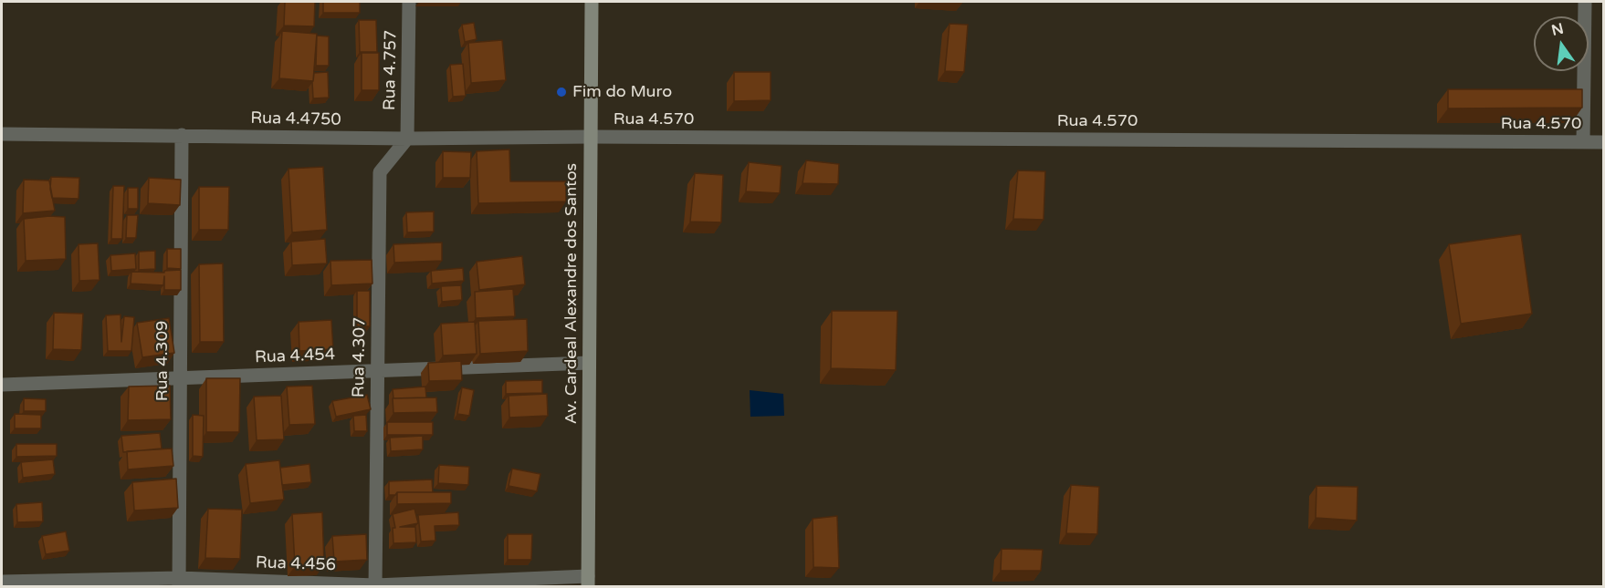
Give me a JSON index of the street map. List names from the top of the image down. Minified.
{"streets":{"main road":["Av. Cardeal Alexandre dos Santos"],"street":["Rua 4.757","Rua 4.4750","Rua 4.570","Rua 4.454","Rua 4.307","Rua 4.309","Rua 4.456"]},"crossings":[["Rua 4.757","Rua 4.4750"],["Rua 4.757","Rua 4.307"],["Rua 4.4750","Rua 4.570"],["Rua 4.4750","Av. Cardeal Alexandre dos Santos"],["Rua 4.4750","Rua 4.307"],["Rua 4.4750","Rua 4.309"],["Rua 4.570","Av. Cardeal Alexandre dos Santos"],["Av. Cardeal Alexandre dos Santos","Rua 4.454"],["Av. Cardeal Alexandre dos Santos","Rua 4.456"],["Rua 4.454","Rua 4.307"],["Rua 4.454","Rua 4.309"],["Rua 4.307","Rua 4.456"],["Rua 4.309","Rua 4.456"]],"places":["Fim do Muro"],"north":"top"}
